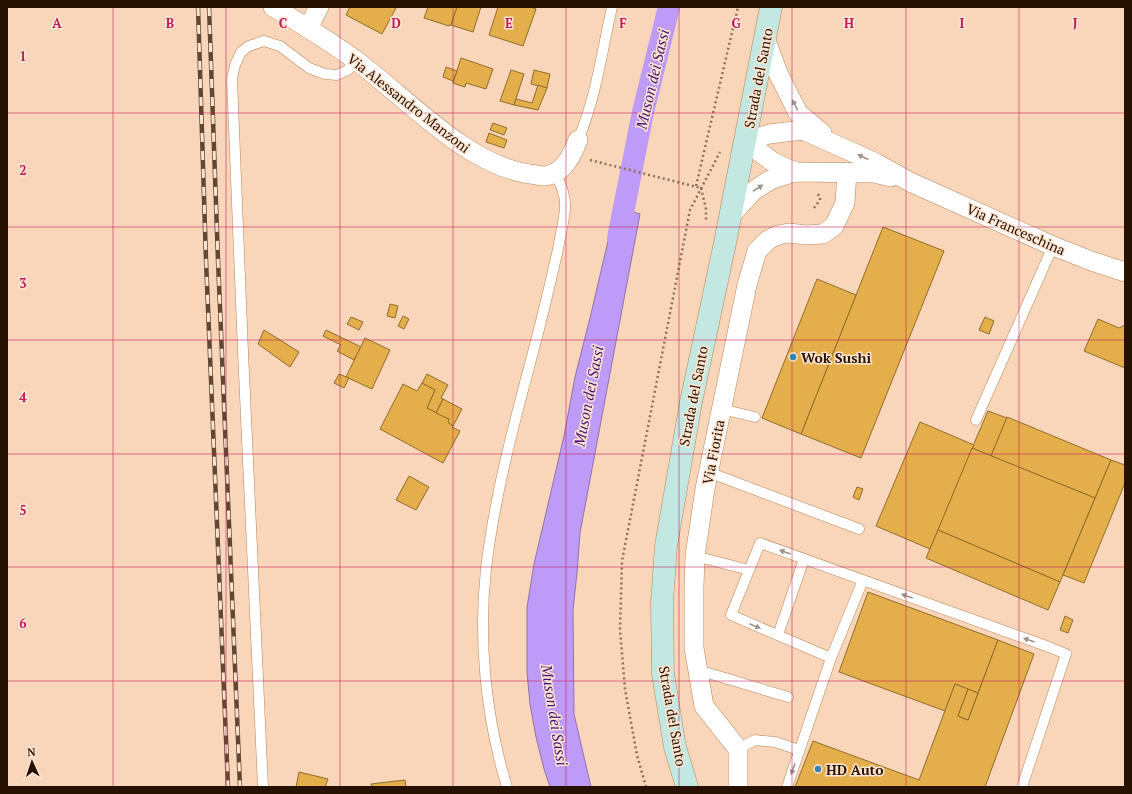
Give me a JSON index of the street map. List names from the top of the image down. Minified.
{"streets":{"main road":["Strada del Santo"],"street":["Via Alessandro Manzoni","Via Franceschina","Via Fiorita"]},"crossings":[["Strada del Santo","Via Franceschina"],["Via Franceschina","Via Fiorita"]],"water":["Muson dei Sassi"],"places":["Wok Sushi","HD Auto"],"north":"top","grid":{"columns":["A","B","C","D","E","F","G","H","I","J"],"rows":["1","2","3","4","5","6"]}}
